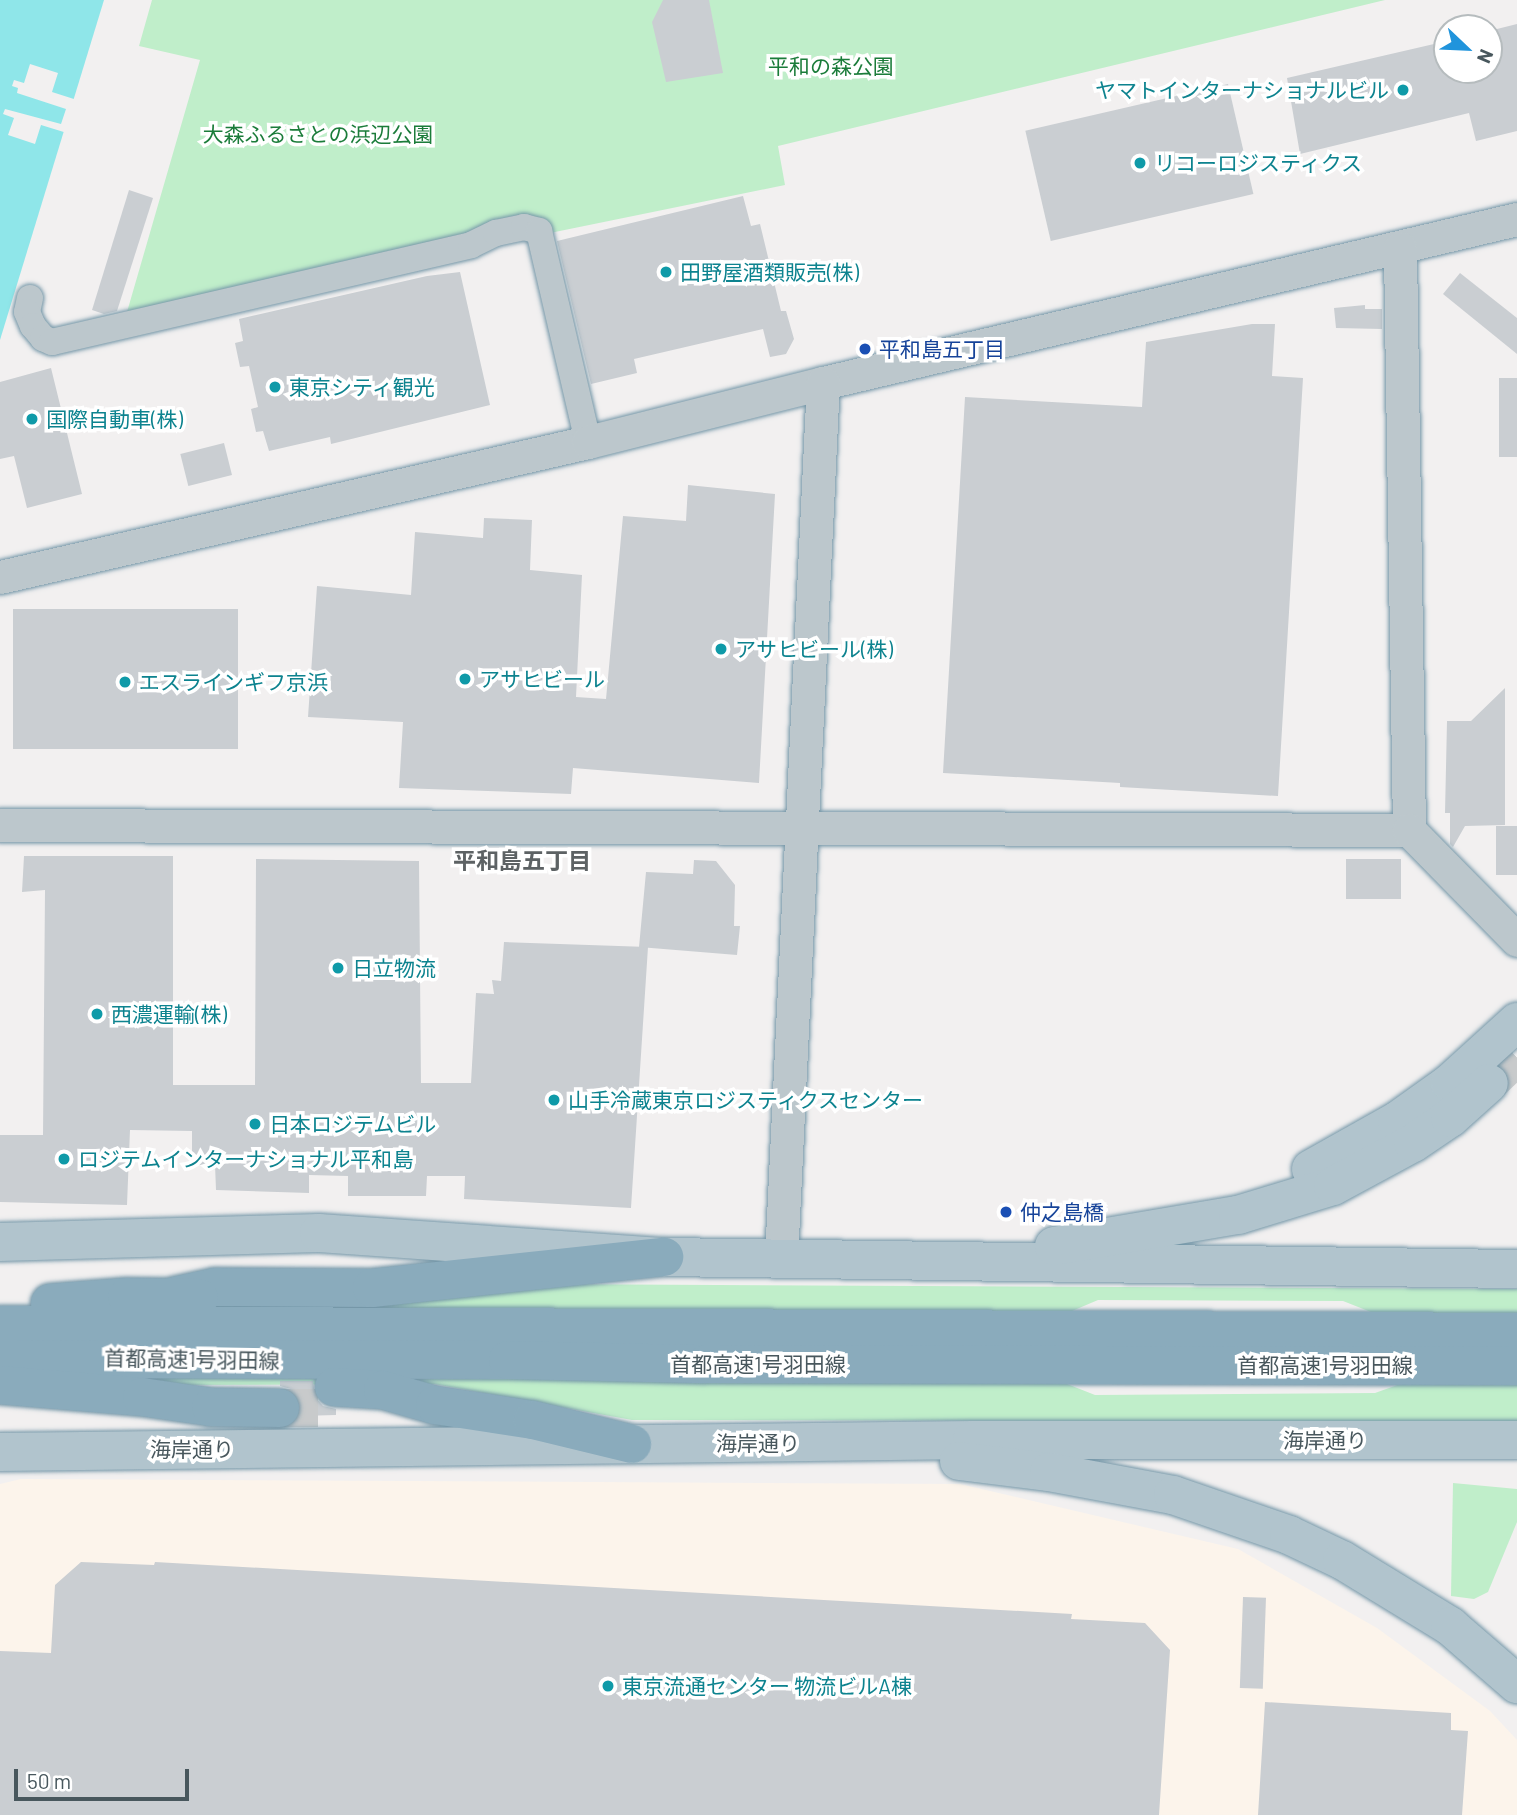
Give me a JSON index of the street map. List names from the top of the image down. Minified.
{"streets":{"highway":["首都高速1号羽田線"],"main road":["海岸通り"]},"districts":["平和島五丁目"],"parks":["平和の森公園","大森ふるさとの浜辺公園"],"places":["ヤマトインターナショナルビル","リコーロジスティクス","田野屋酒類販売(株)","平和島五丁目","東京シティ観光","国際自動車(株)","アサヒビール(株)","アサヒビール","エスラインギフ京浜","日立物流","西濃運輸(株)","山手冷蔵東京ロジスティクスセンター","日本ロジテムビル","ロジテムインターナショナル平和島","仲之島橋","東京流通センター 物流ビルA棟"],"scale_bar":"50 m","north":"bottom right"}
